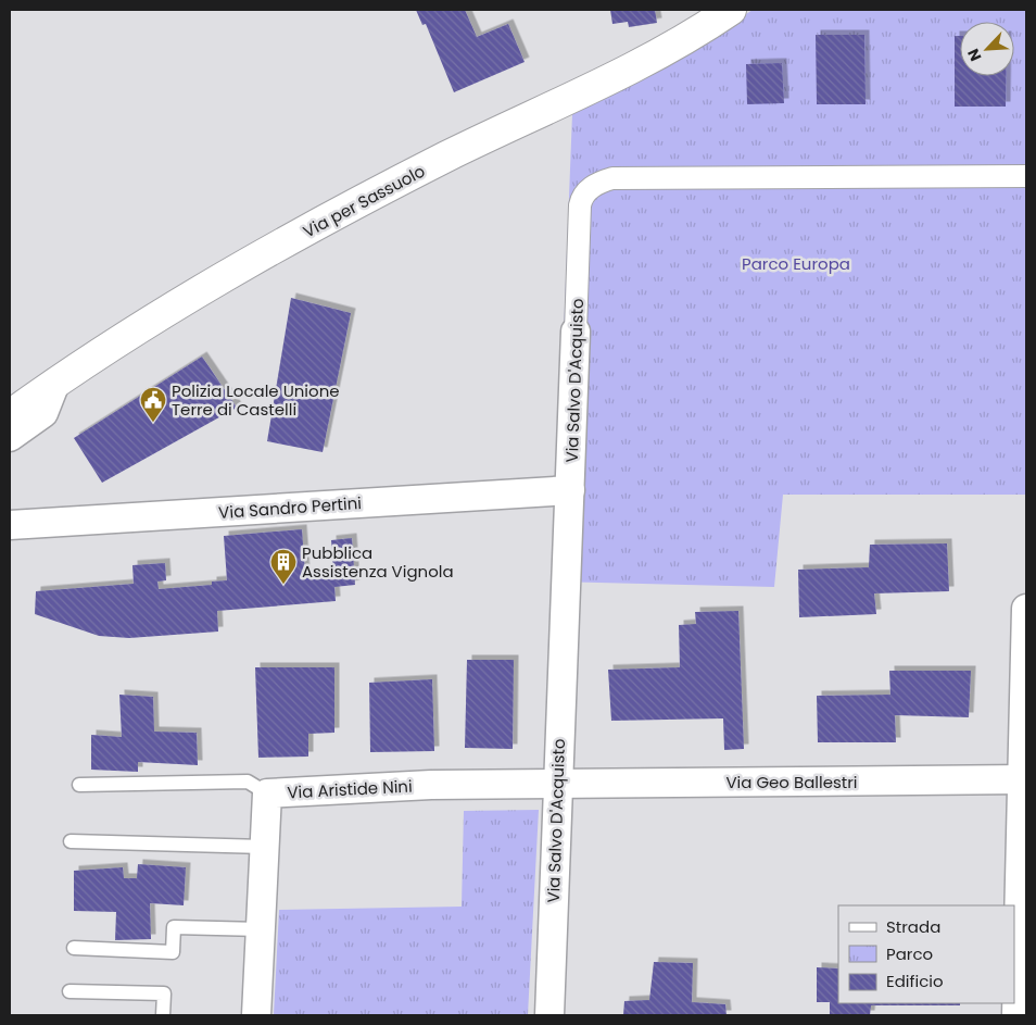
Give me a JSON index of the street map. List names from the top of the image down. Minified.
{"streets":{"main road":["Via per Sassuolo"],"street":["Via Salvo D'Acquisto","Via Sandro Pertini","Via Geo Ballestri","Via Aristide Nini"]},"crossings":[["Via Salvo D'Acquisto","Via Sandro Pertini"],["Via Salvo D'Acquisto","Via Geo Ballestri"],["Via Salvo D'Acquisto","Via Aristide Nini"],["Via Geo Ballestri","Via Aristide Nini"]],"parks":["Parco Europa"],"places":{"public building":["Polizia Locale Unione Terre di Castelli"],"building":["Pubblica Assistenza Vignola"]},"legend":["Strada","Parco","Edificio"],"north":"bottom left"}
